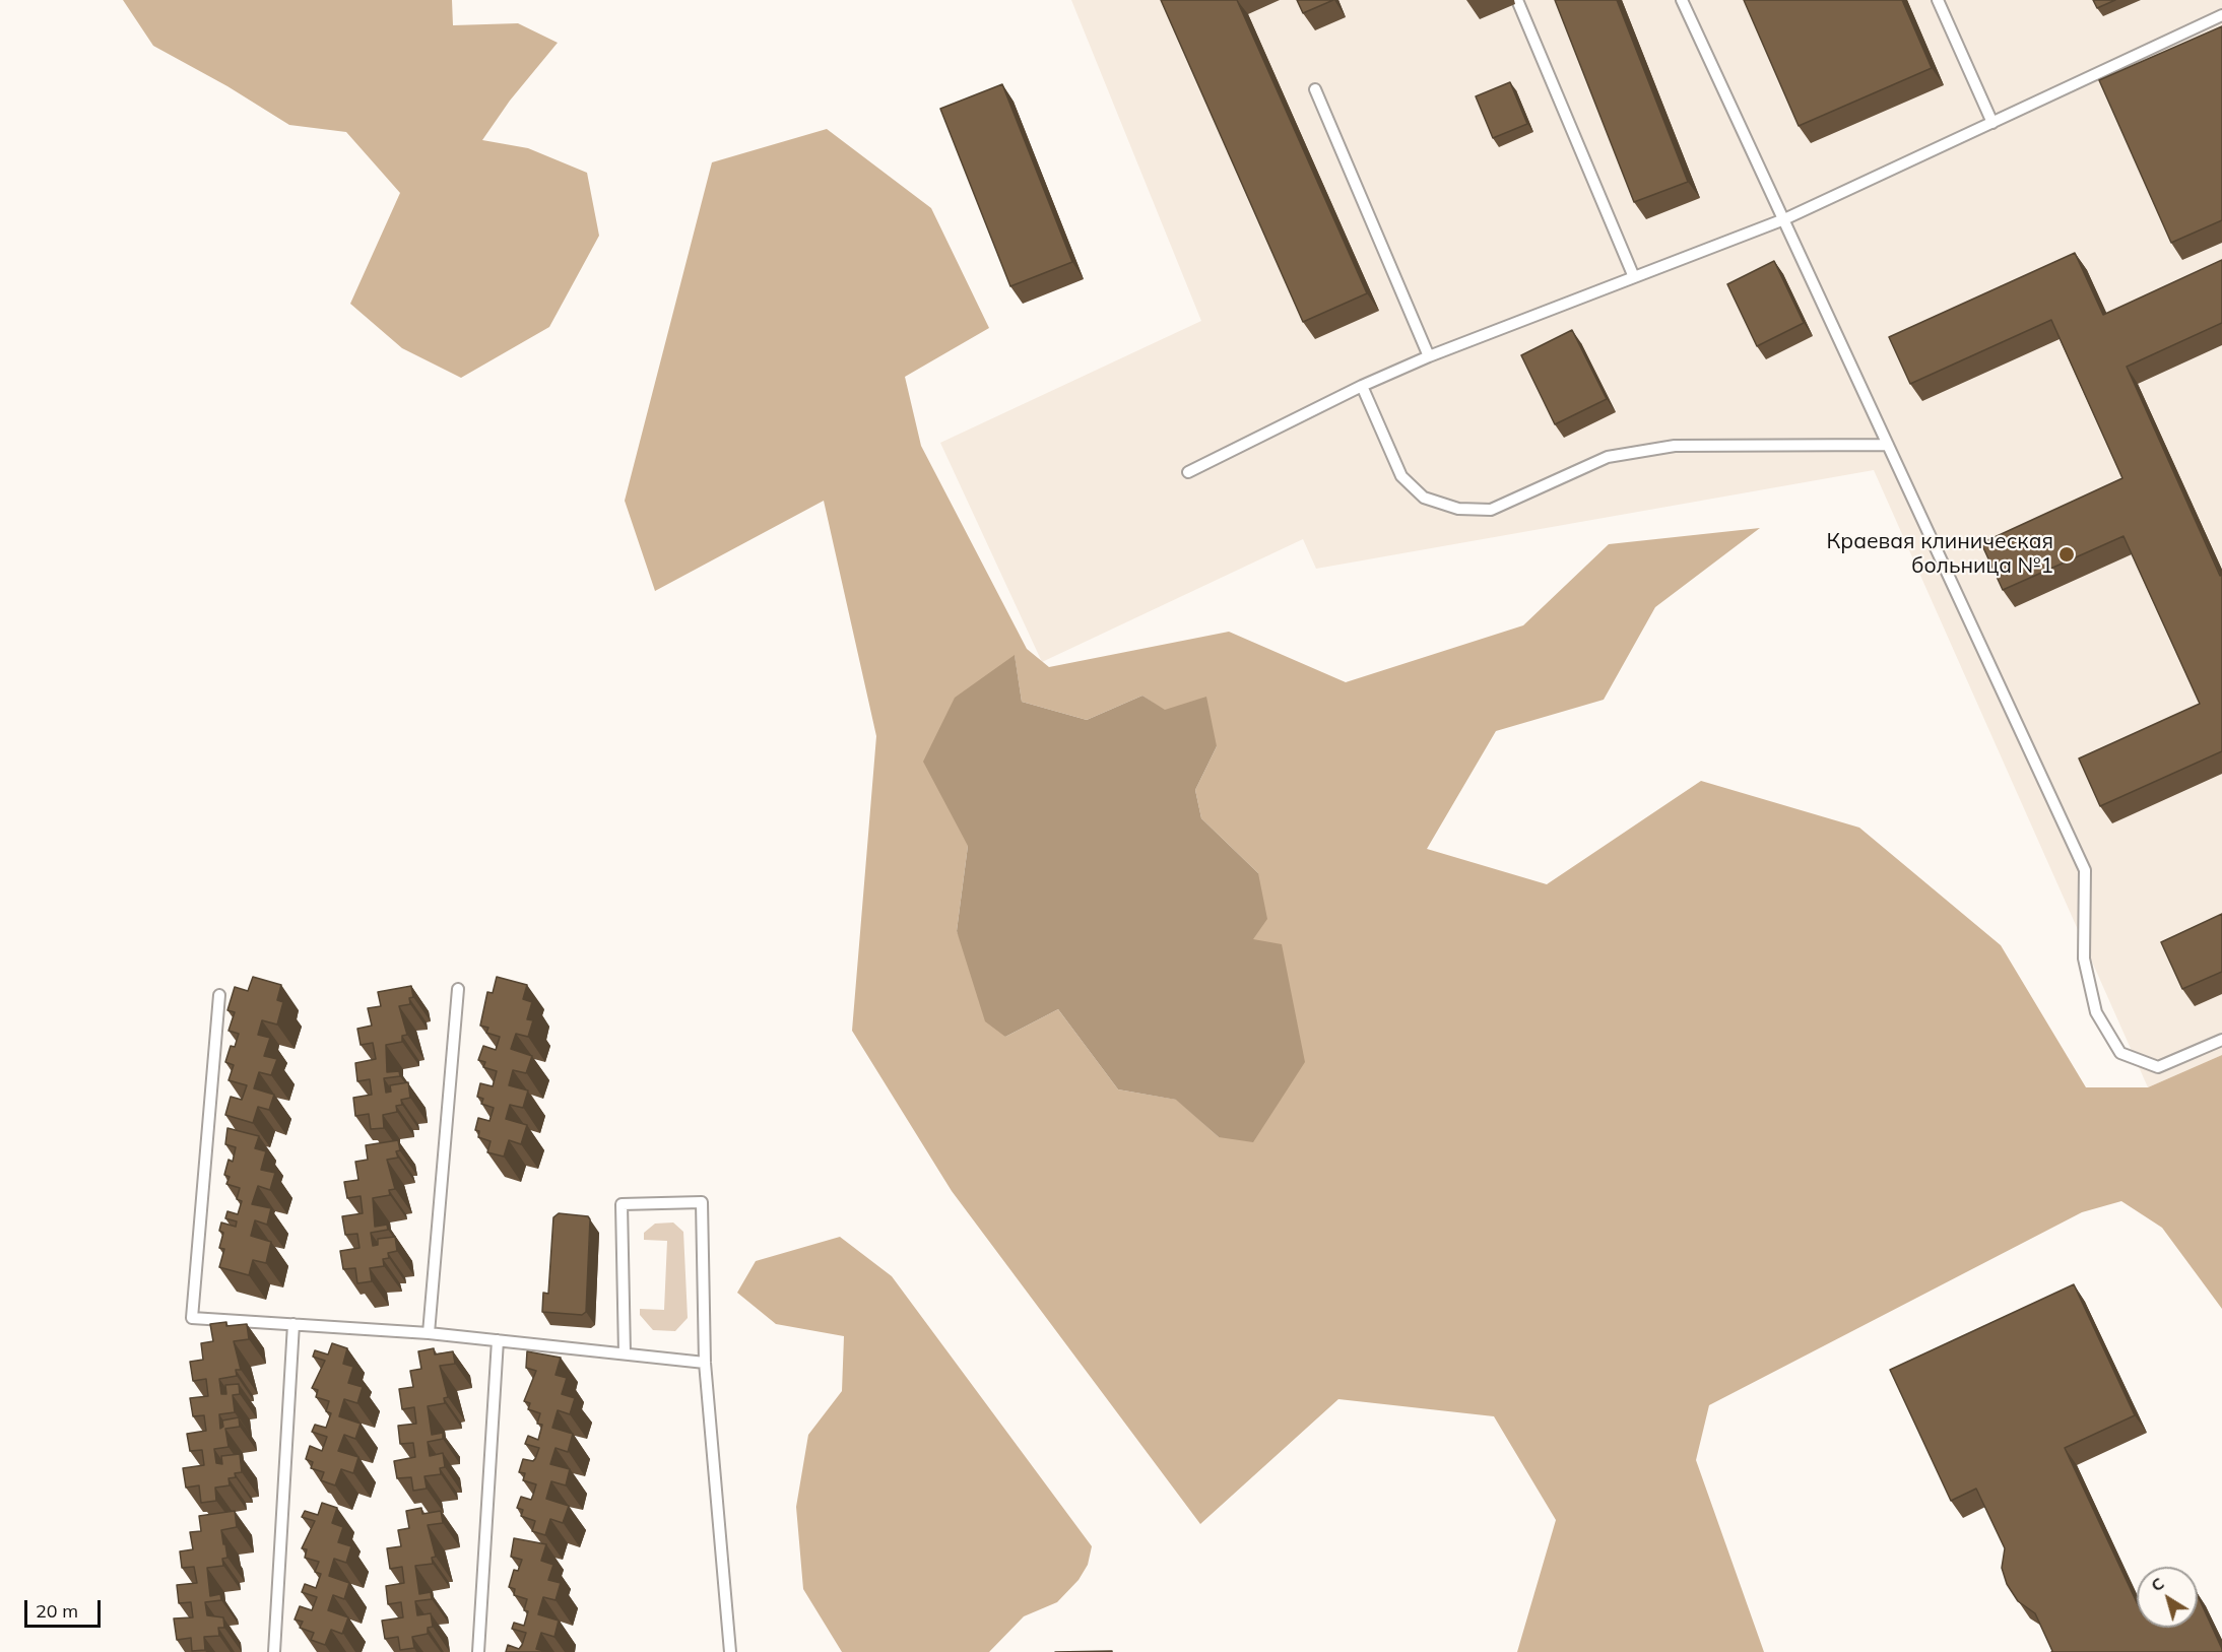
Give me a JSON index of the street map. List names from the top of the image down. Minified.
{"places":["Краевая клиническая больница №1"],"scale_bar":"20 m","north":"top left"}
